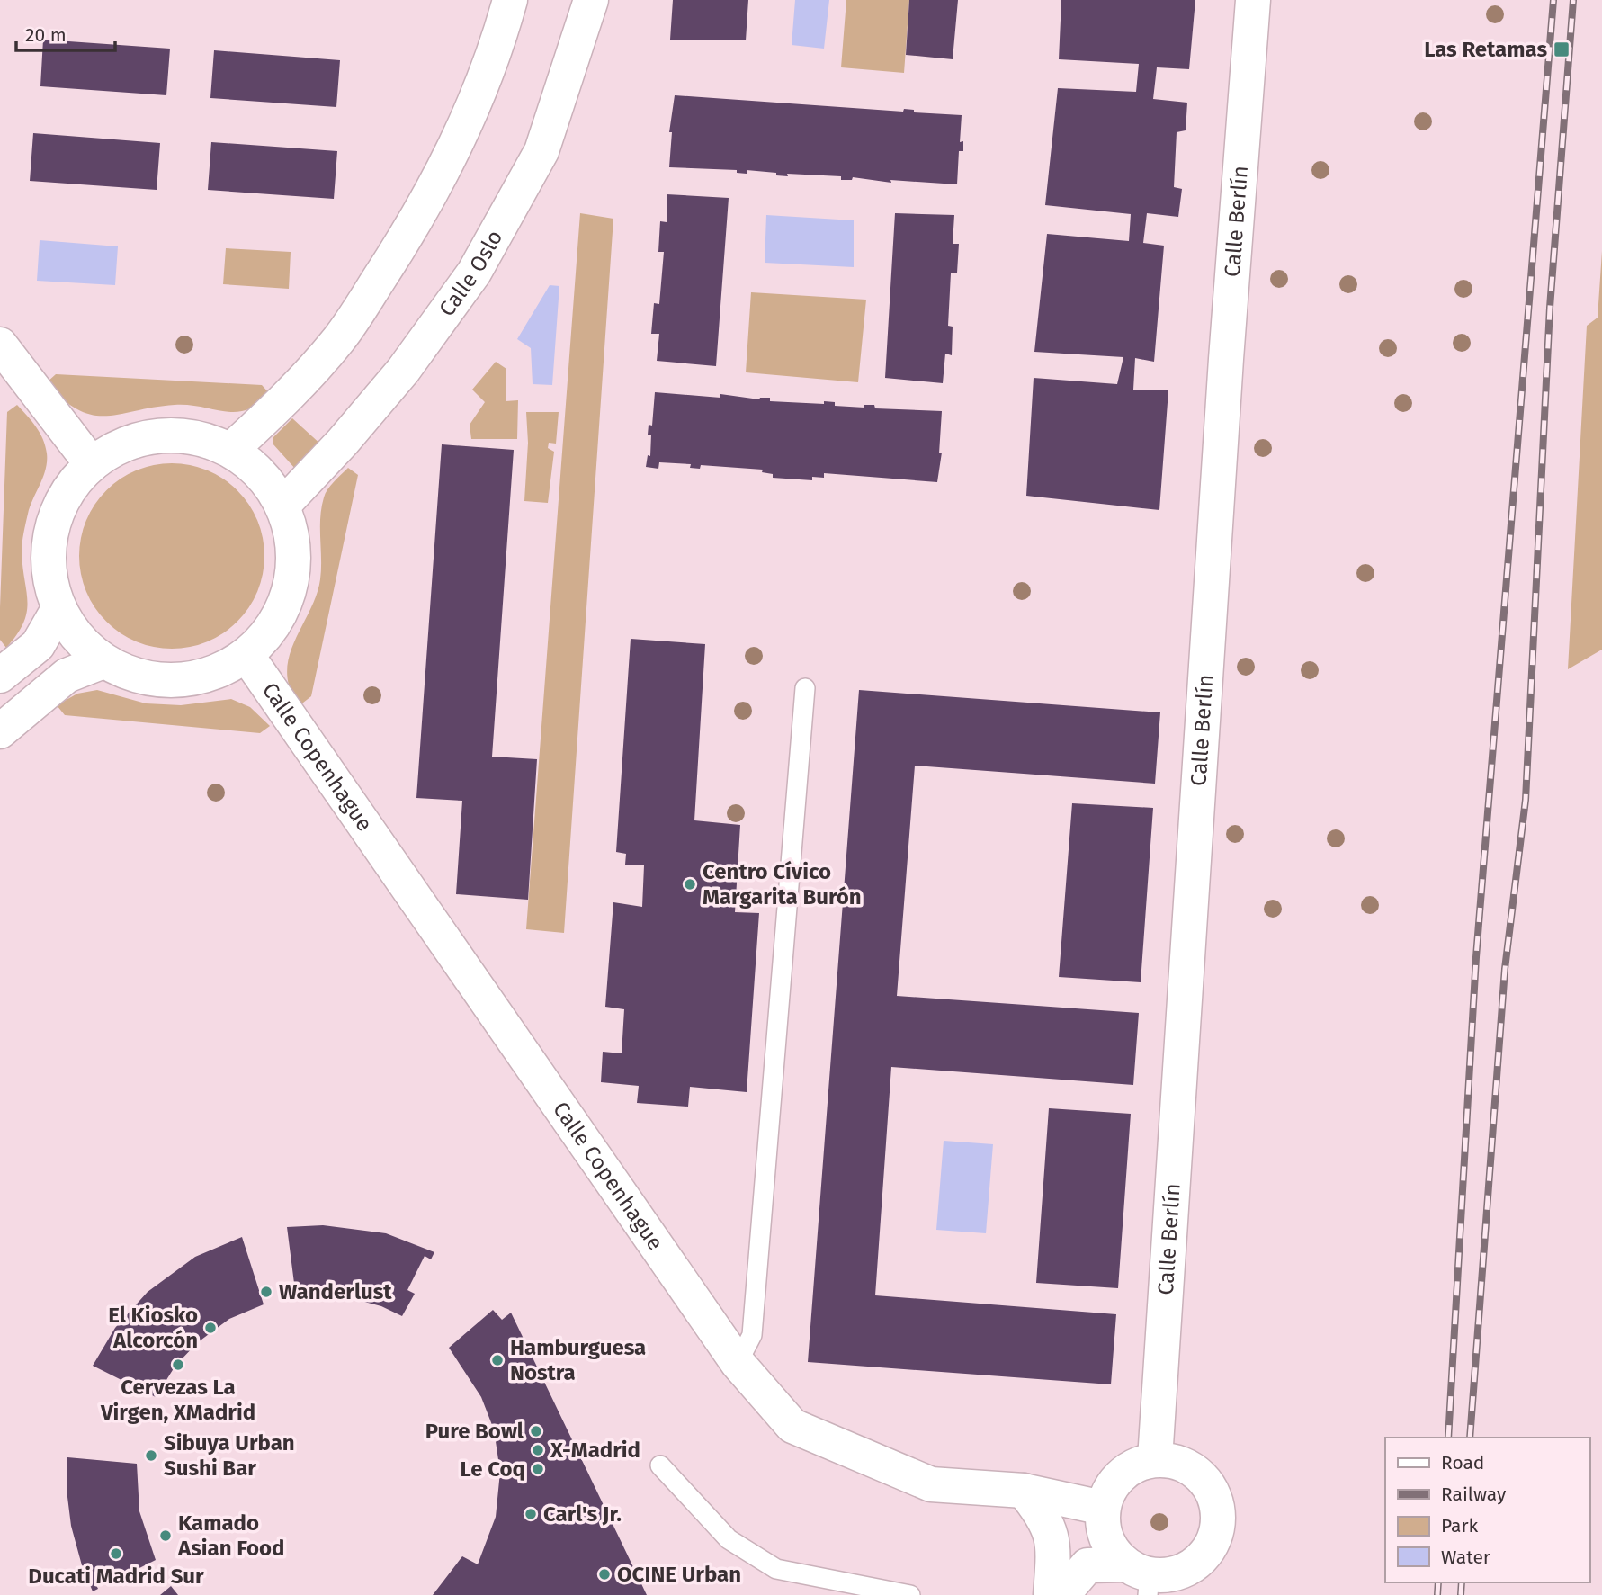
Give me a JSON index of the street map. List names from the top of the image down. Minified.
{"streets":{"street":["Calle Berlín","Calle Oslo","Calle Copenhague"]},"crossings":[["Calle Berlín","Calle Copenhague"]],"places":{"transit":["Las Retamas"],"other":["Centro Cívico Margarita Burón","Wanderlust","El Kiosko Alcorcón","Hamburguesa Nostra","Cervezas La Virgen, XMadrid","Pure Bowl","X-Madrid","Sibuya Urban Sushi Bar","Le Coq","Carl's Jr.","Kamado Asian Food","Ducati Madrid Sur","OCINE Urban"]},"legend":["Road","Railway","Park","Water"],"scale_bar":"20 m"}
